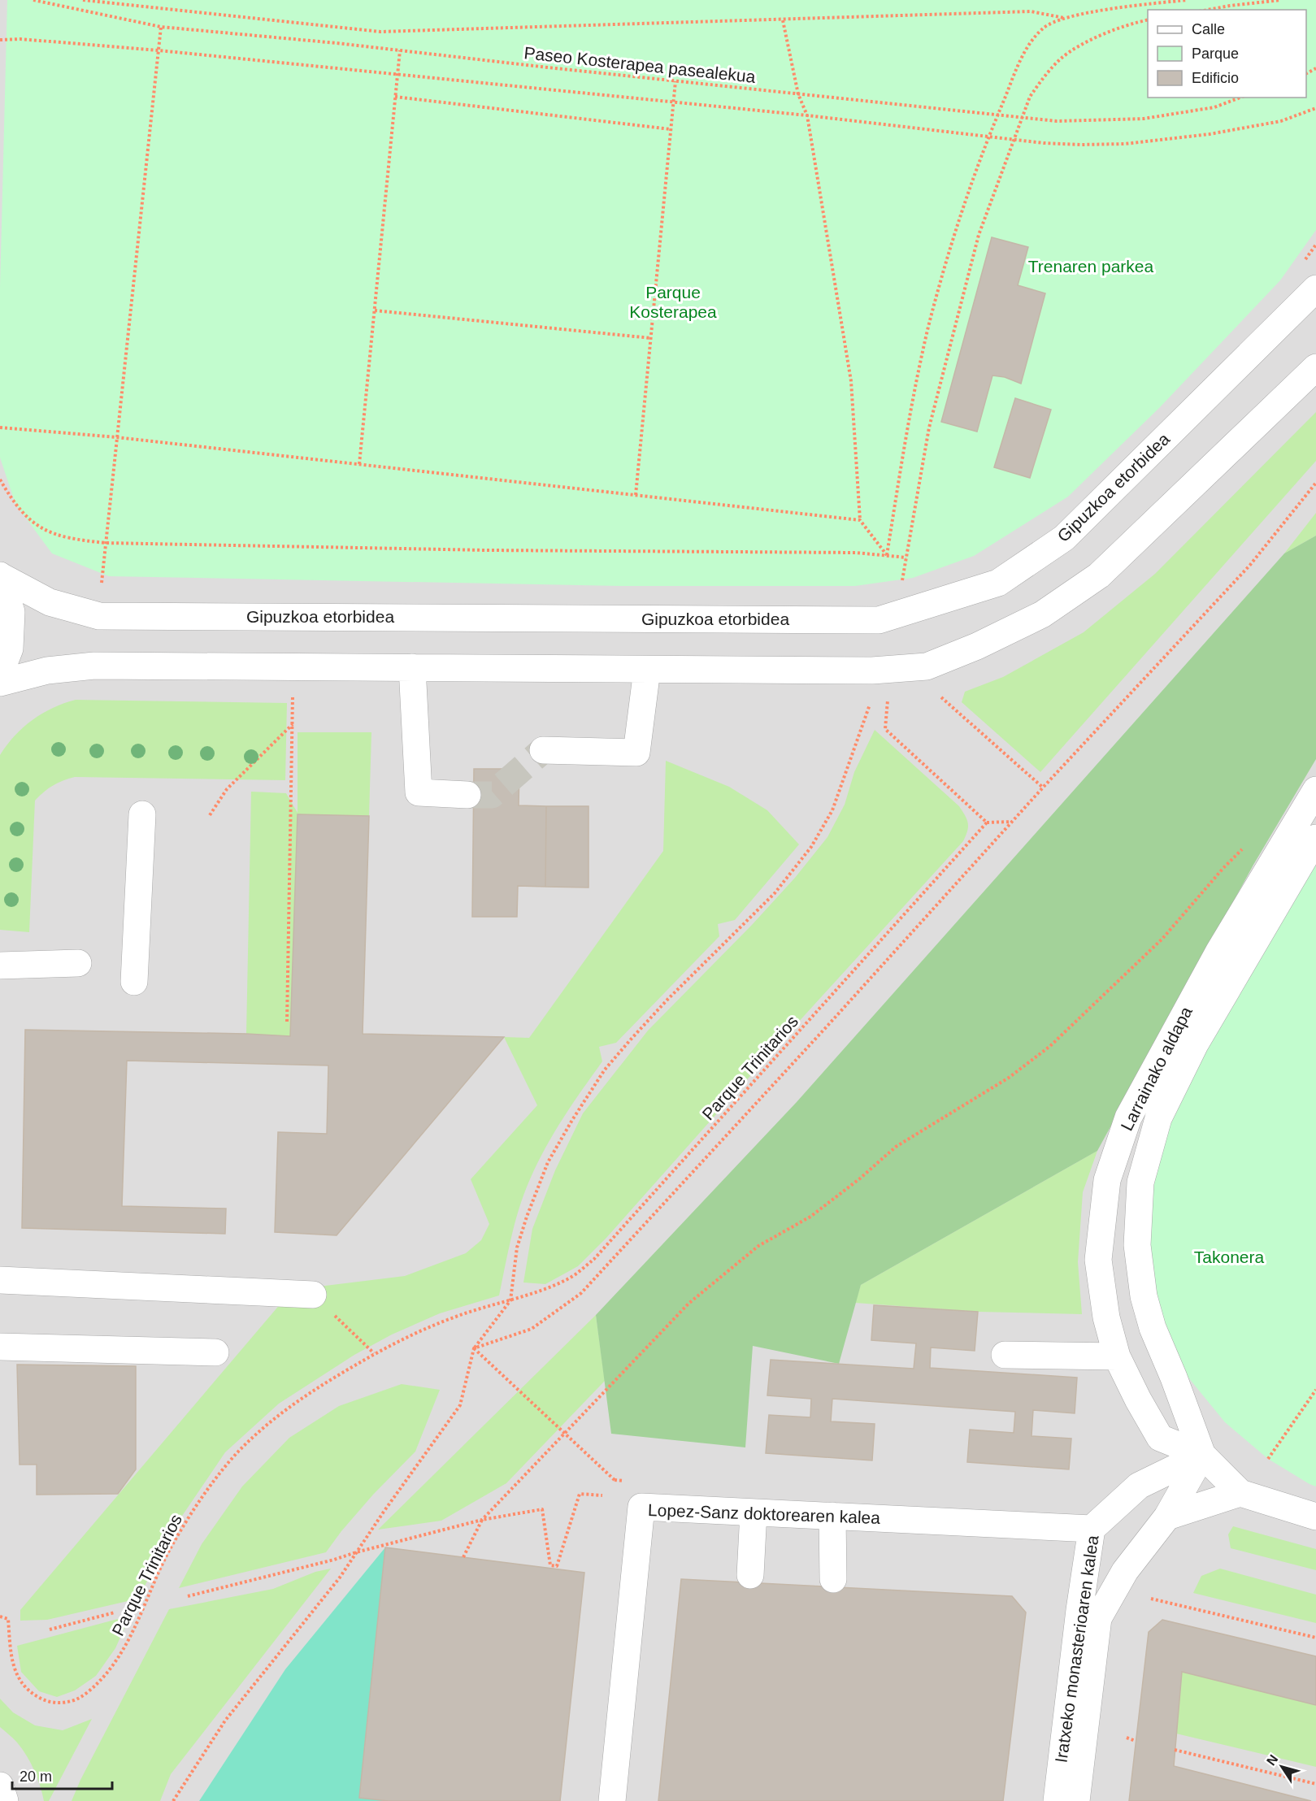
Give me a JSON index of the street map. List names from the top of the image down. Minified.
{"streets":{"street":["Gipuzkoa etorbidea","Larrainako aldapa","Lopez-Sanz doktorearen kalea","Iratxeko monasterioaren kalea"],"path":["Paseo Kosterapea pasealekua","Parque Trinitarios"]},"crossings":[["Larrainako aldapa","Iratxeko monasterioaren kalea"],["Lopez-Sanz doktorearen kalea","Iratxeko monasterioaren kalea"]],"parks":["Trenaren parkea","Parque Kosterapea","Takonera"],"legend":["Calle","Parque","Edificio"],"scale_bar":"20 m","north":"top left"}
